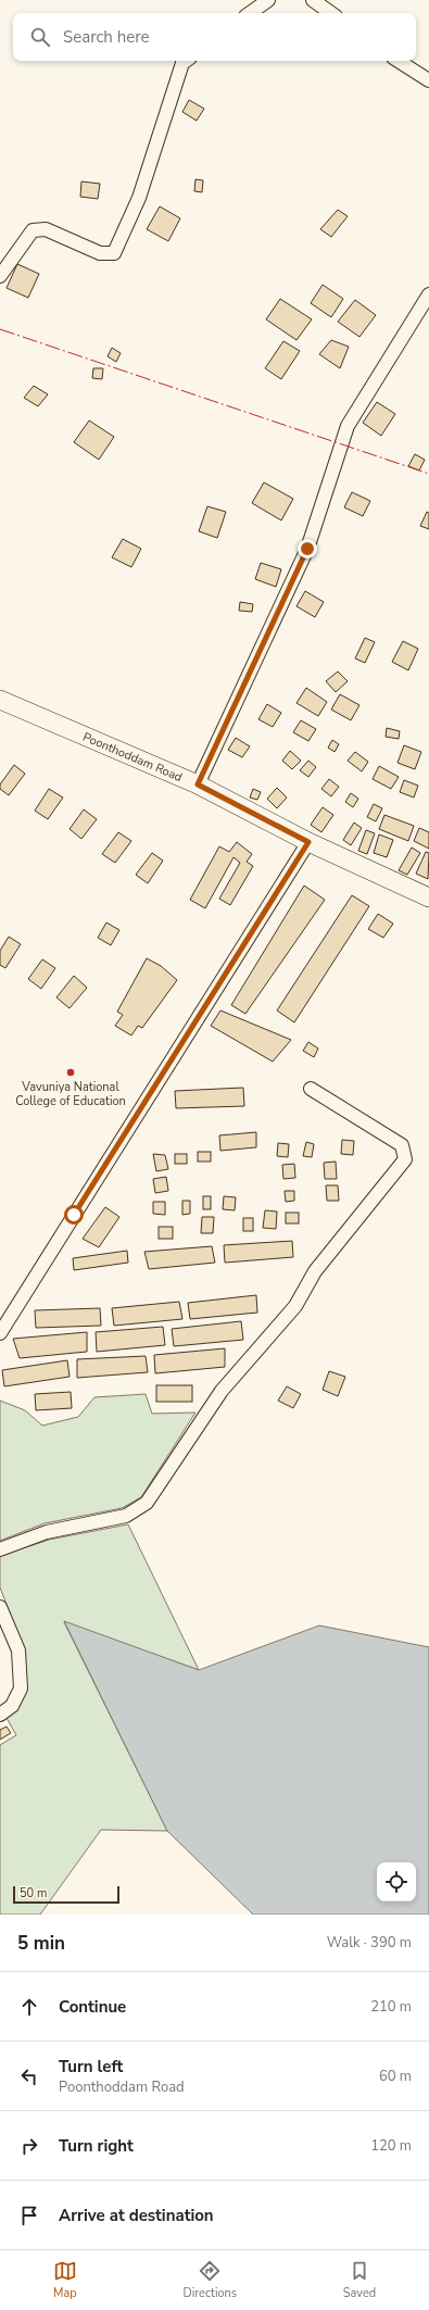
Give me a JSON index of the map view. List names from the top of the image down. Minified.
{"streets":{"street":["Poonthoddam Road"]},"places":["Vavuniya National College of Education"],"scale_bar":"50 m","page":{"search":"Search here","scale":"50 m","heading":["5 min","Walk · 390 m"],"list":[["Continue","210 m"],["Turn left","Poonthoddam Road","60 m"],["Turn right","120 m"],"Arrive at destination"],"nav":["Map","Directions","Saved"]}}
